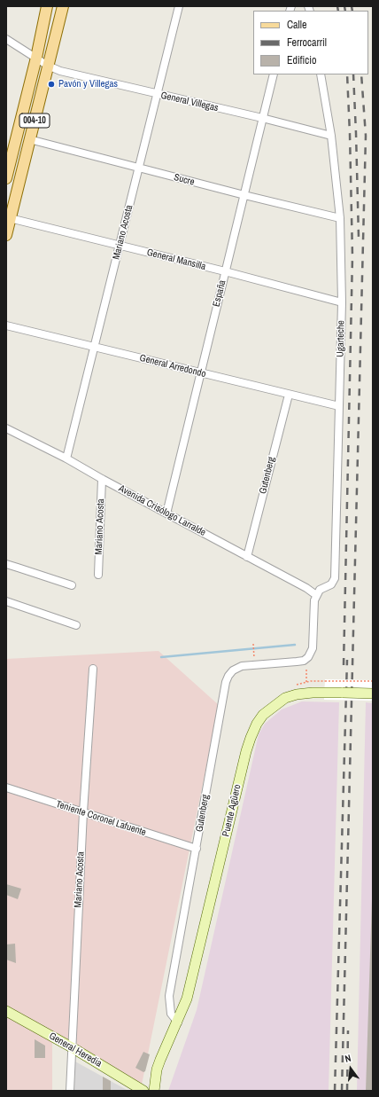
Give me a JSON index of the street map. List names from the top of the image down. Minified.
{"streets":{"main road":["004-10"],"street":["General Villegas","Sucre","Mariano Acosta","General Mansilla","España","Ugarteche","General Arredondo","Gutenberg","Avenida Crisólogo Larralde","Puente Agüero","Teniente Coronel Lafuente","General Heredia"]},"crossings":[["General Villegas","004-10"],["General Villegas","Mariano Acosta"],["General Villegas","España"],["General Villegas","Ugarteche"],["004-10","Sucre"],["004-10","General Mansilla"],["Sucre","Mariano Acosta"],["Sucre","España"],["Sucre","Ugarteche"],["Mariano Acosta","General Mansilla"],["Mariano Acosta","General Arredondo"],["Mariano Acosta","Avenida Crisólogo Larralde"],["Mariano Acosta","Teniente Coronel Lafuente"],["Mariano Acosta","General Heredia"],["General Mansilla","España"],["General Mansilla","Ugarteche"],["España","General Arredondo"],["España","Avenida Crisólogo Larralde"],["Ugarteche","General Arredondo"],["Ugarteche","Gutenberg"],["Ugarteche","Avenida Crisólogo Larralde"],["General Arredondo","Gutenberg"],["Gutenberg","Avenida Crisólogo Larralde"],["Gutenberg","Puente Agüero"],["Gutenberg","Teniente Coronel Lafuente"]],"places":["Pavón y Villegas"],"legend":["Calle","Ferrocarril","Edificio"],"north":"top"}
